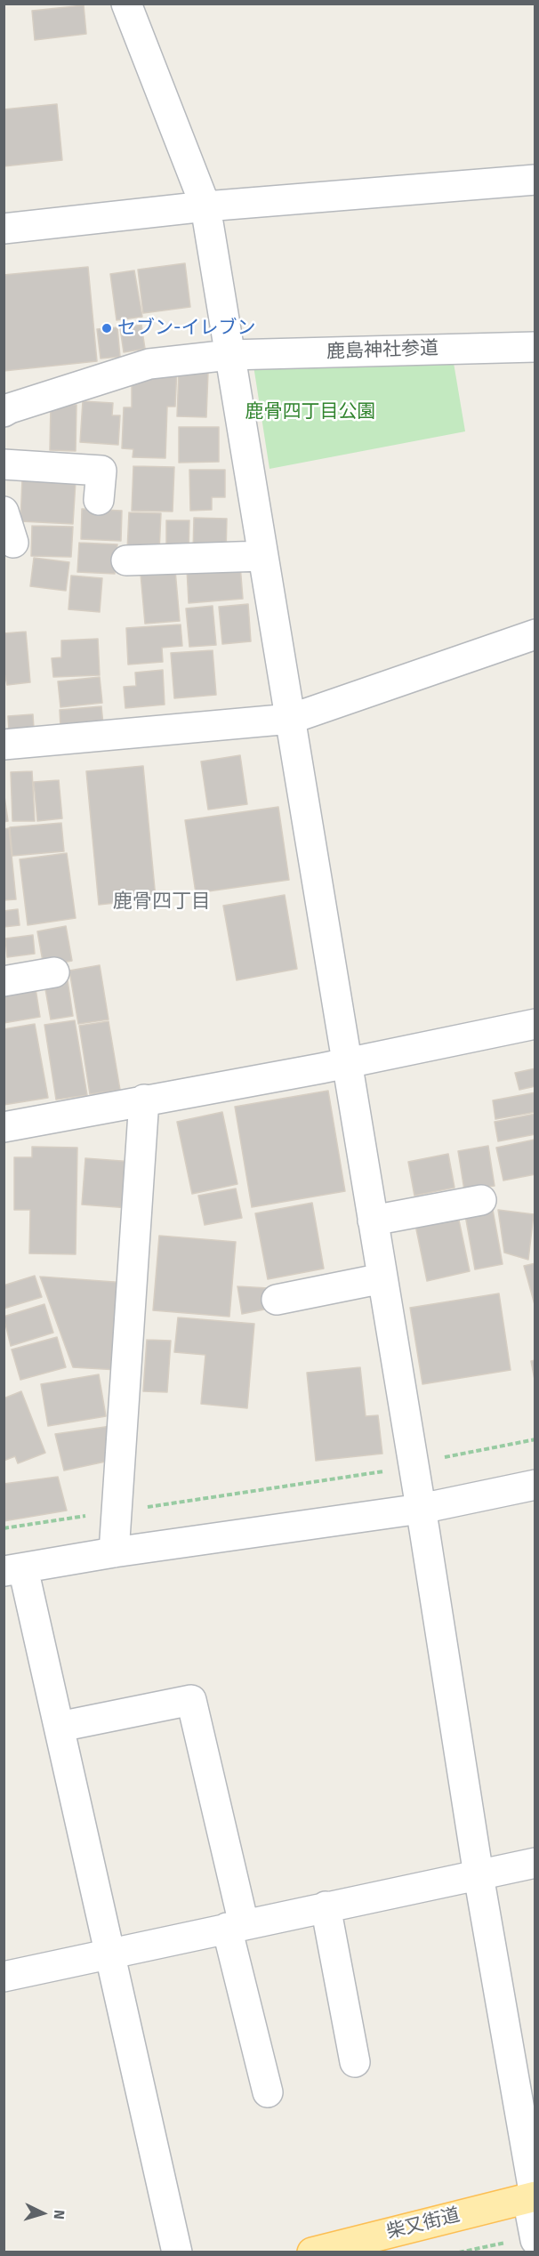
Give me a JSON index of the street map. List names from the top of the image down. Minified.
{"streets":{"main road":["柴又街道"],"street":["鹿島神社参道"]},"districts":["鹿骨四丁目"],"parks":["鹿骨四丁目公園"],"places":["セブン-イレブン"],"north":"right"}
